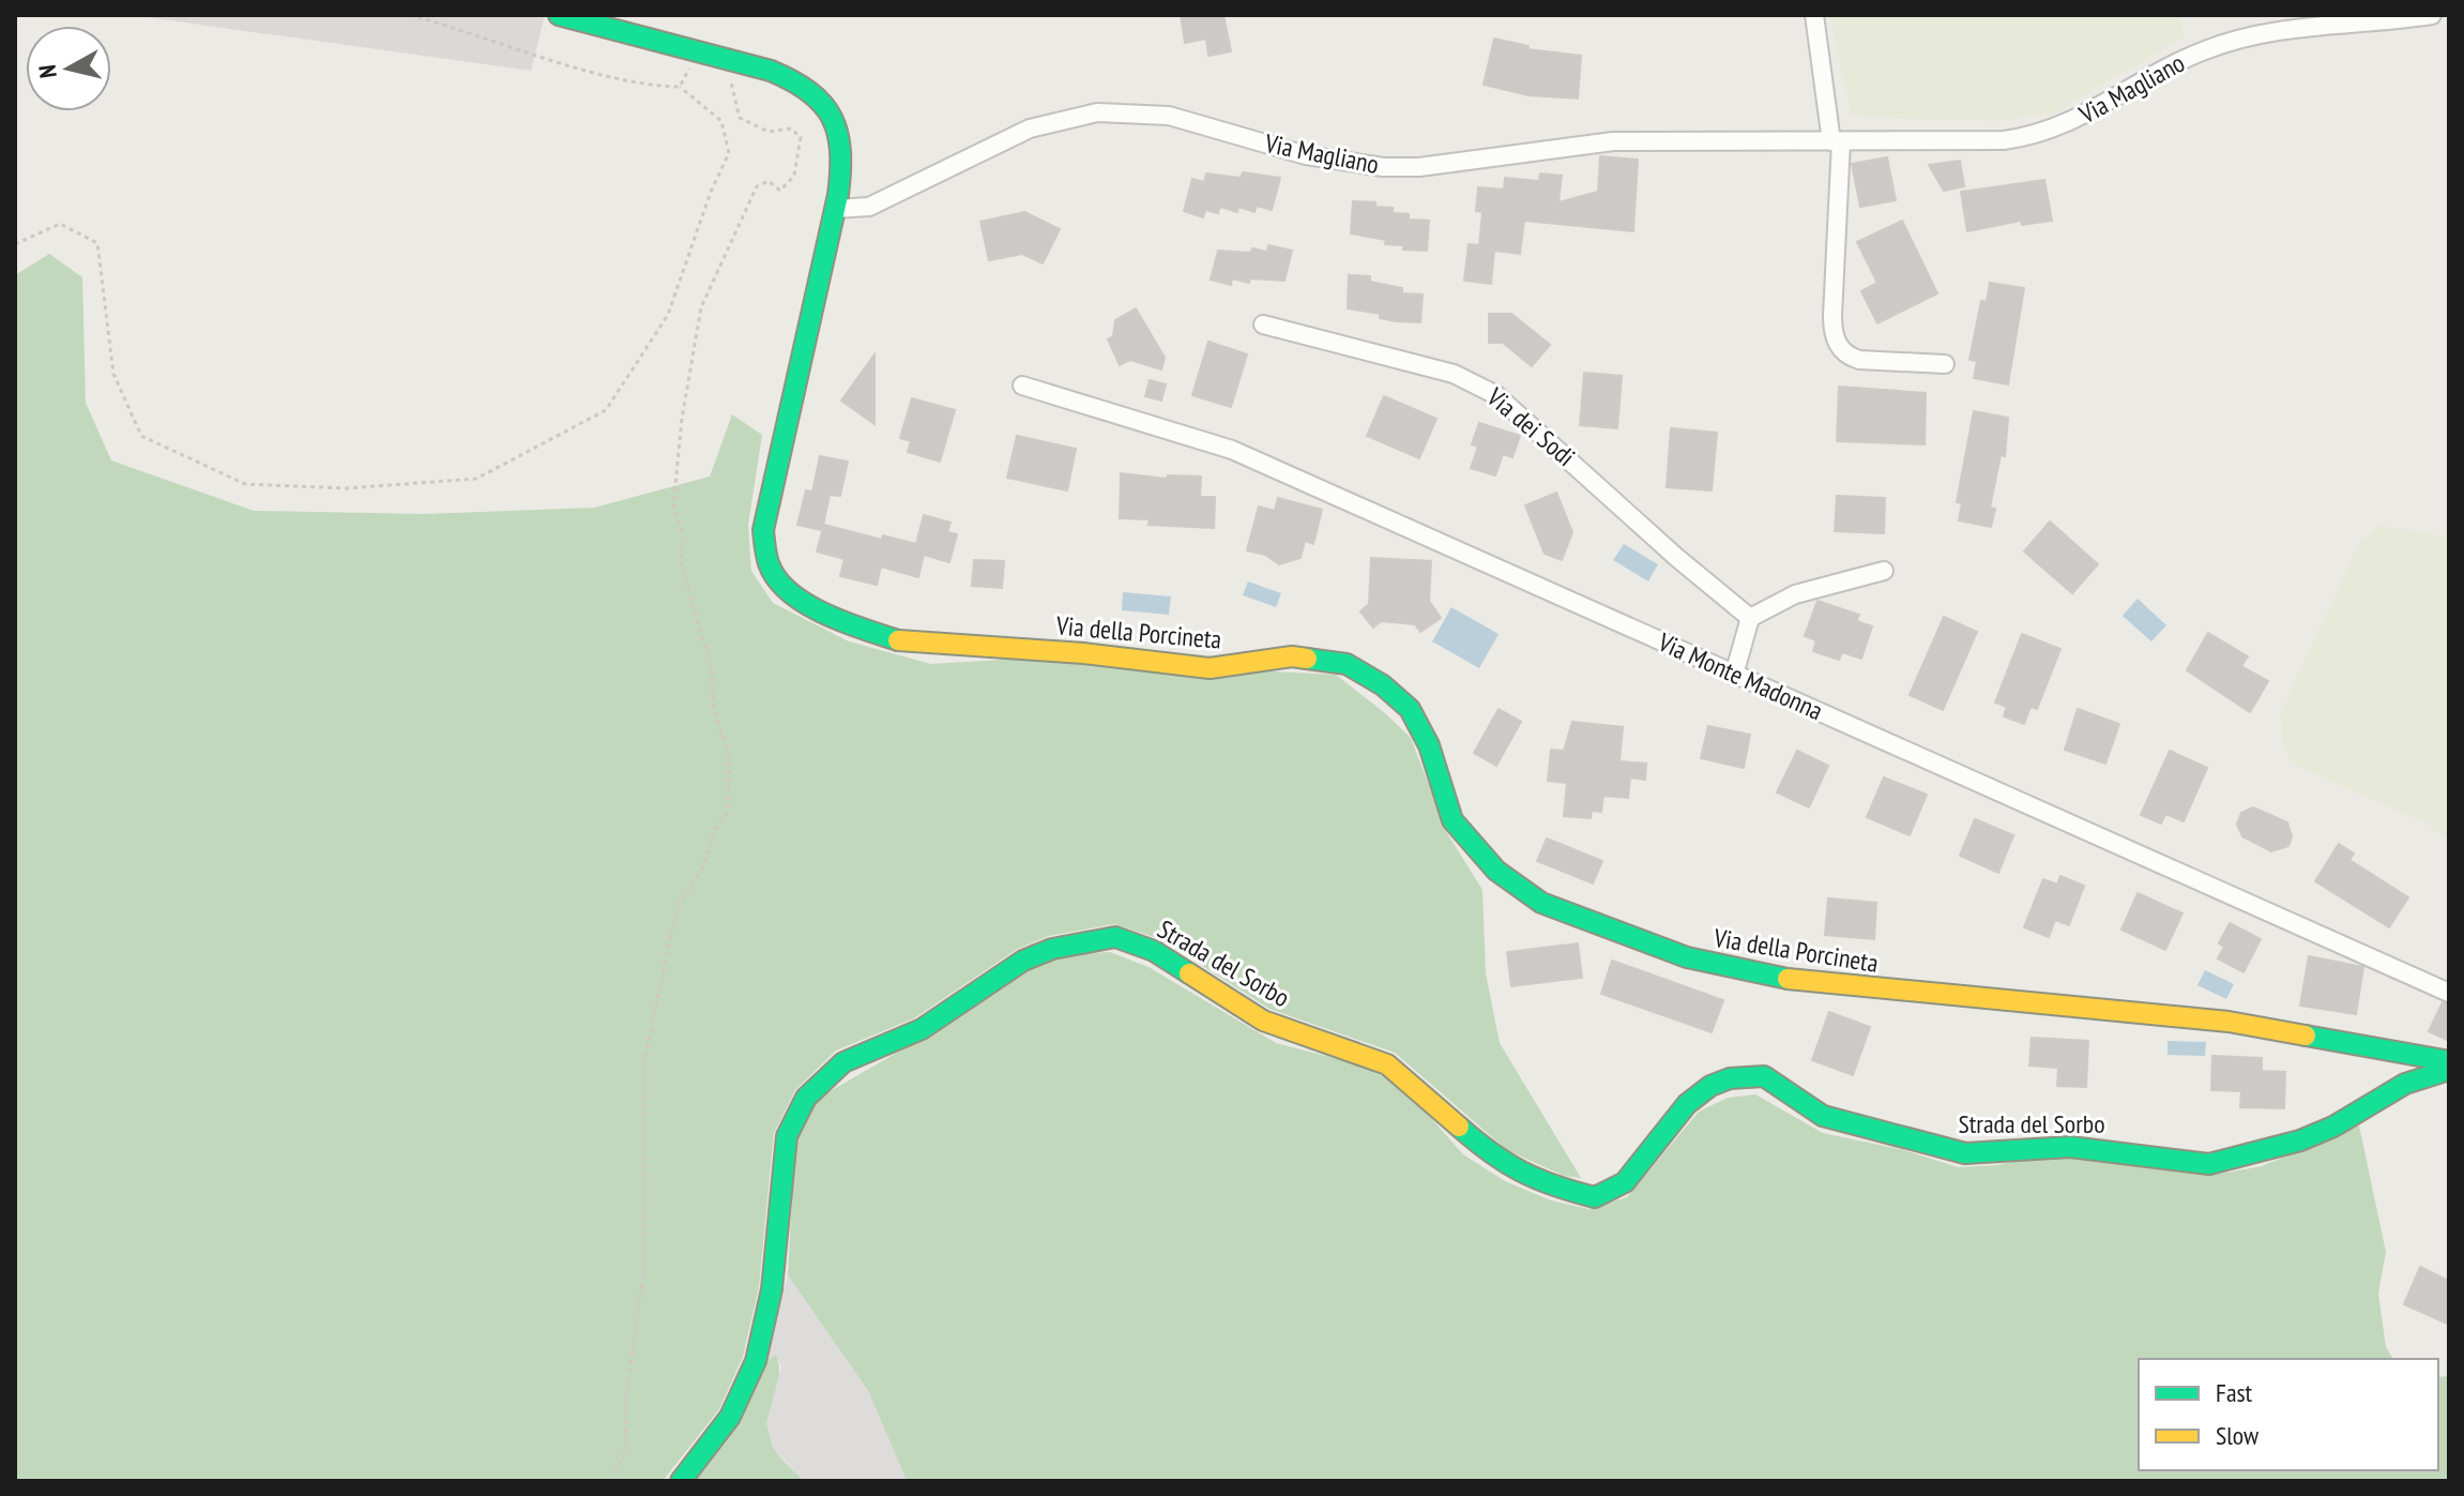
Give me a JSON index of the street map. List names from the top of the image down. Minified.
{"streets":{"street":["Via Magliano","Via dei Sodi","Via della Porcineta","Via Monte Madonna","Strada del Sorbo"]},"crossings":[["Via Magliano","Via della Porcineta"]],"legend":["Fast","Slow"],"north":"left"}
